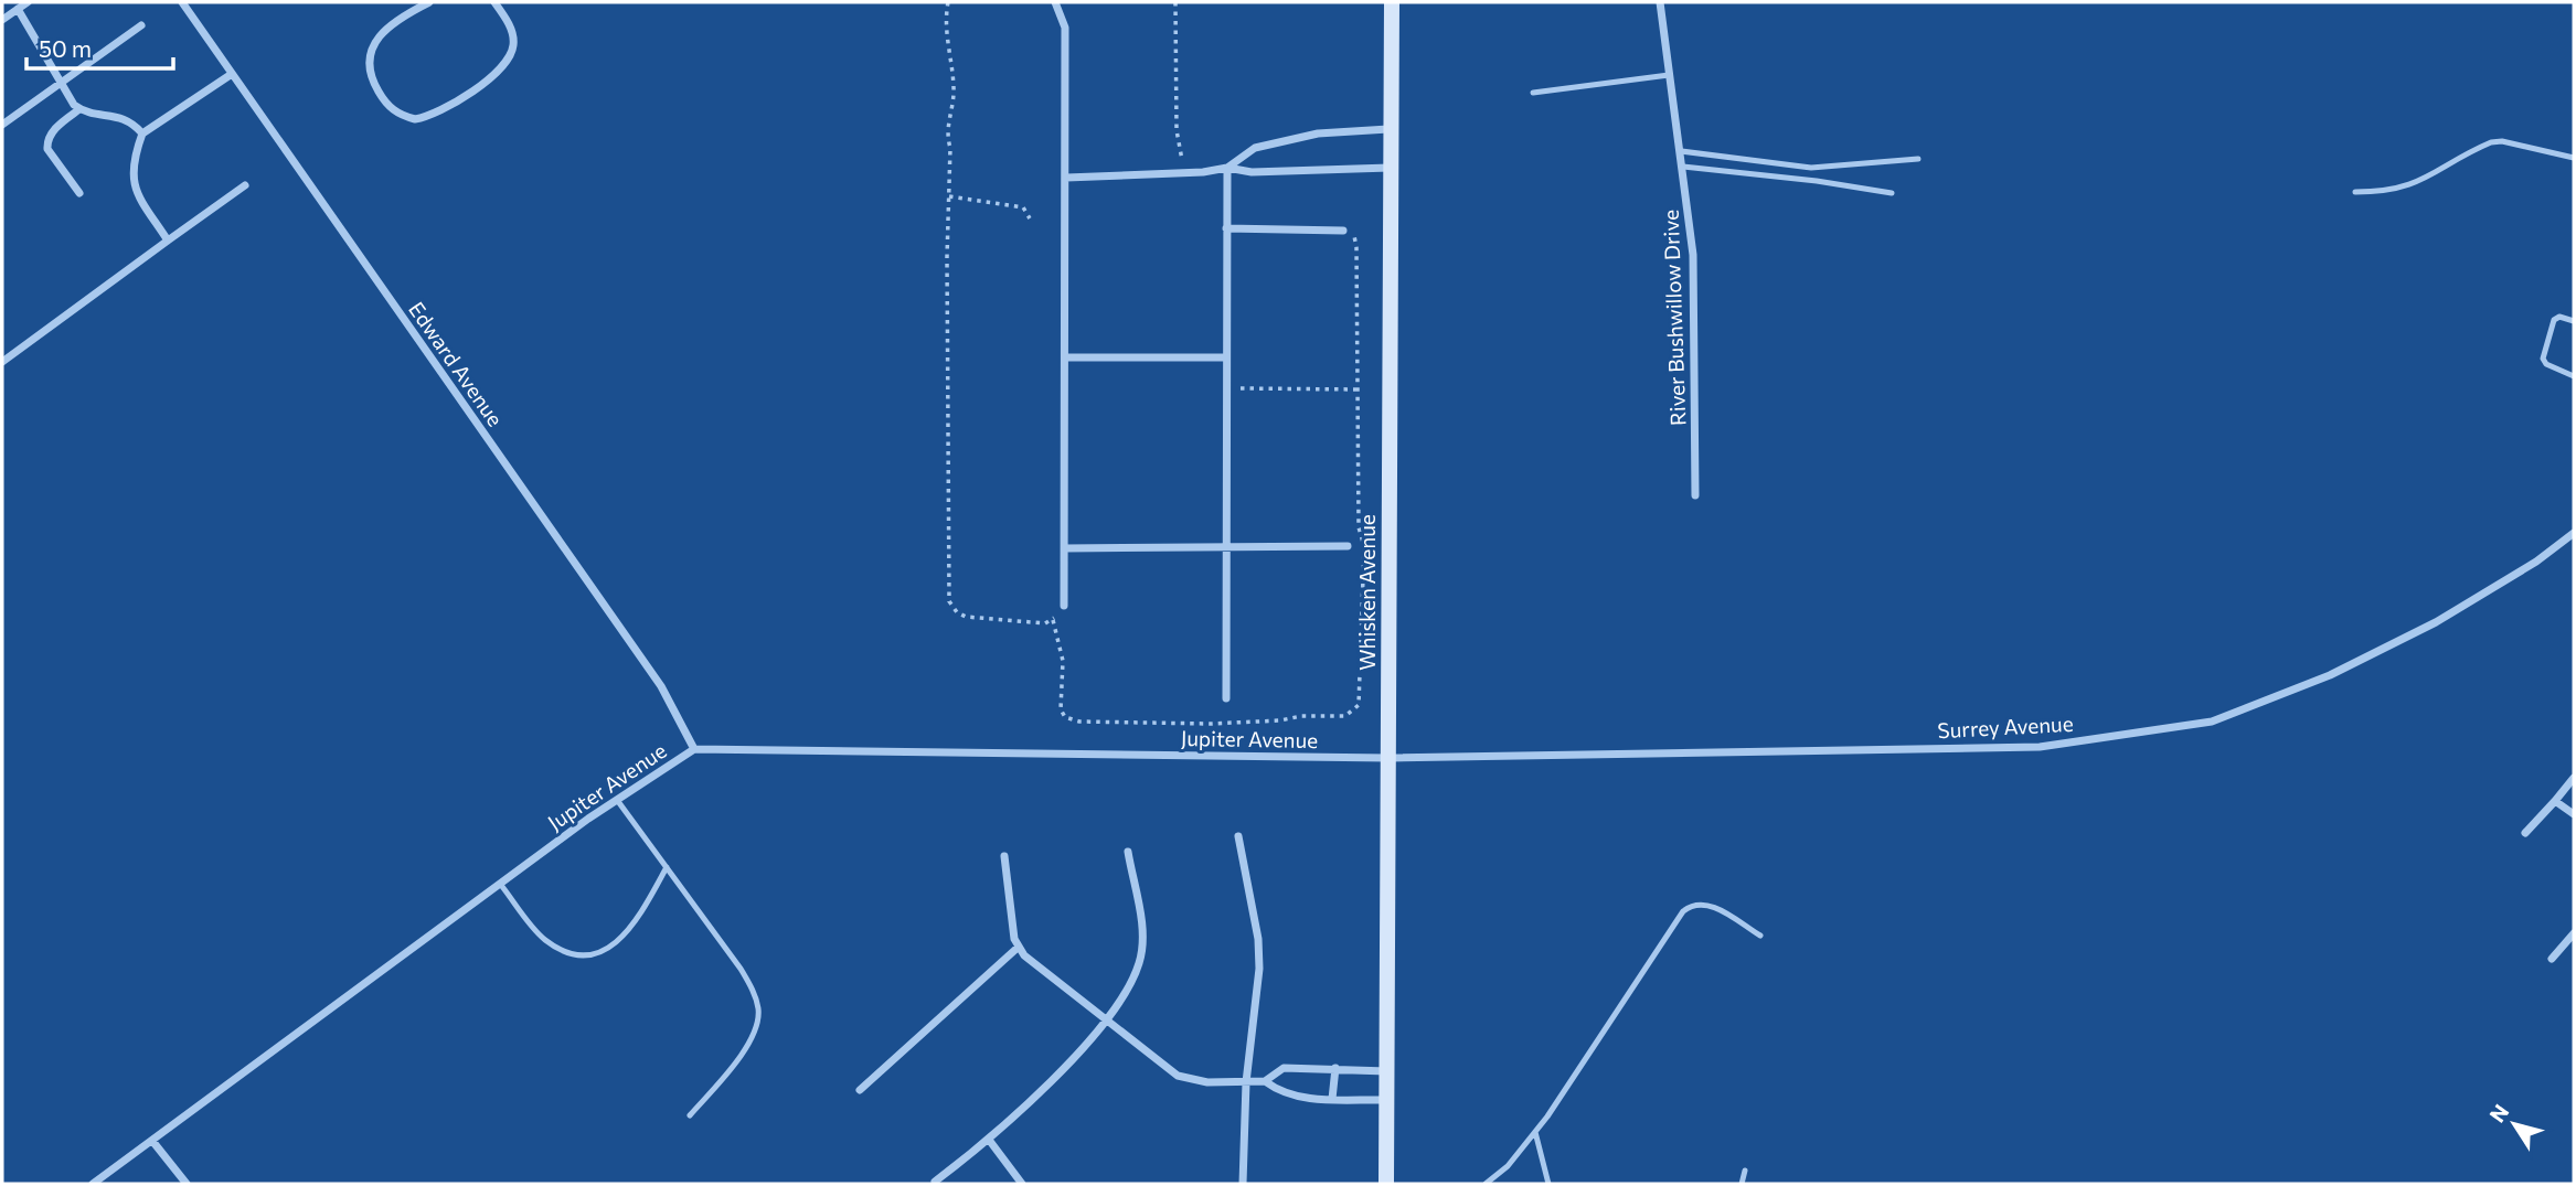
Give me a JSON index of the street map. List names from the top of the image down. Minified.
{"streets":{"street":["River Bushwillow Drive","Edward Avenue","Whisken Avenue","Surrey Avenue","Jupiter Avenue"]},"crossings":[["Edward Avenue","Jupiter Avenue"],["Whisken Avenue","Surrey Avenue"],["Whisken Avenue","Jupiter Avenue"],["Surrey Avenue","Jupiter Avenue"]],"scale_bar":"50 m","north":"top left"}
